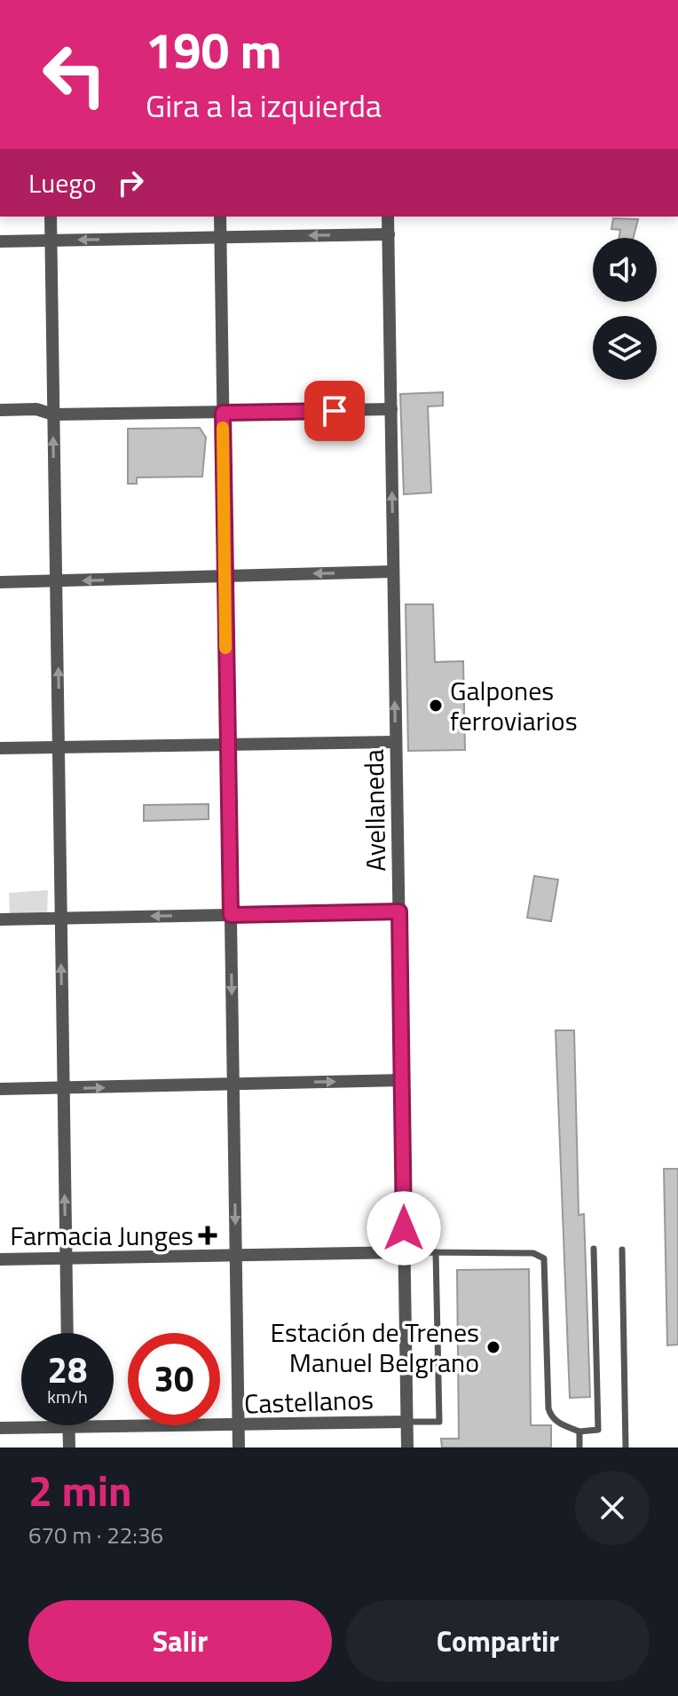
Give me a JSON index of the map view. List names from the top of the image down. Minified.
{"streets":{"street":["Avellaneda","Castellanos"]},"crossings":[["Avellaneda","Castellanos"]],"places":{"other":["Galpones ferroviarios","Estación de Trenes Manuel Belgrano"],"health":["Farmacia Junges"]},"page":{"turn":["190 m","Gira a la izquierda"],"then":"Luego","speed":"28 km/h","limit":"30","heading":["2 min","670 m · 22:36"],"buttons":["Salir","Compartir"]}}
